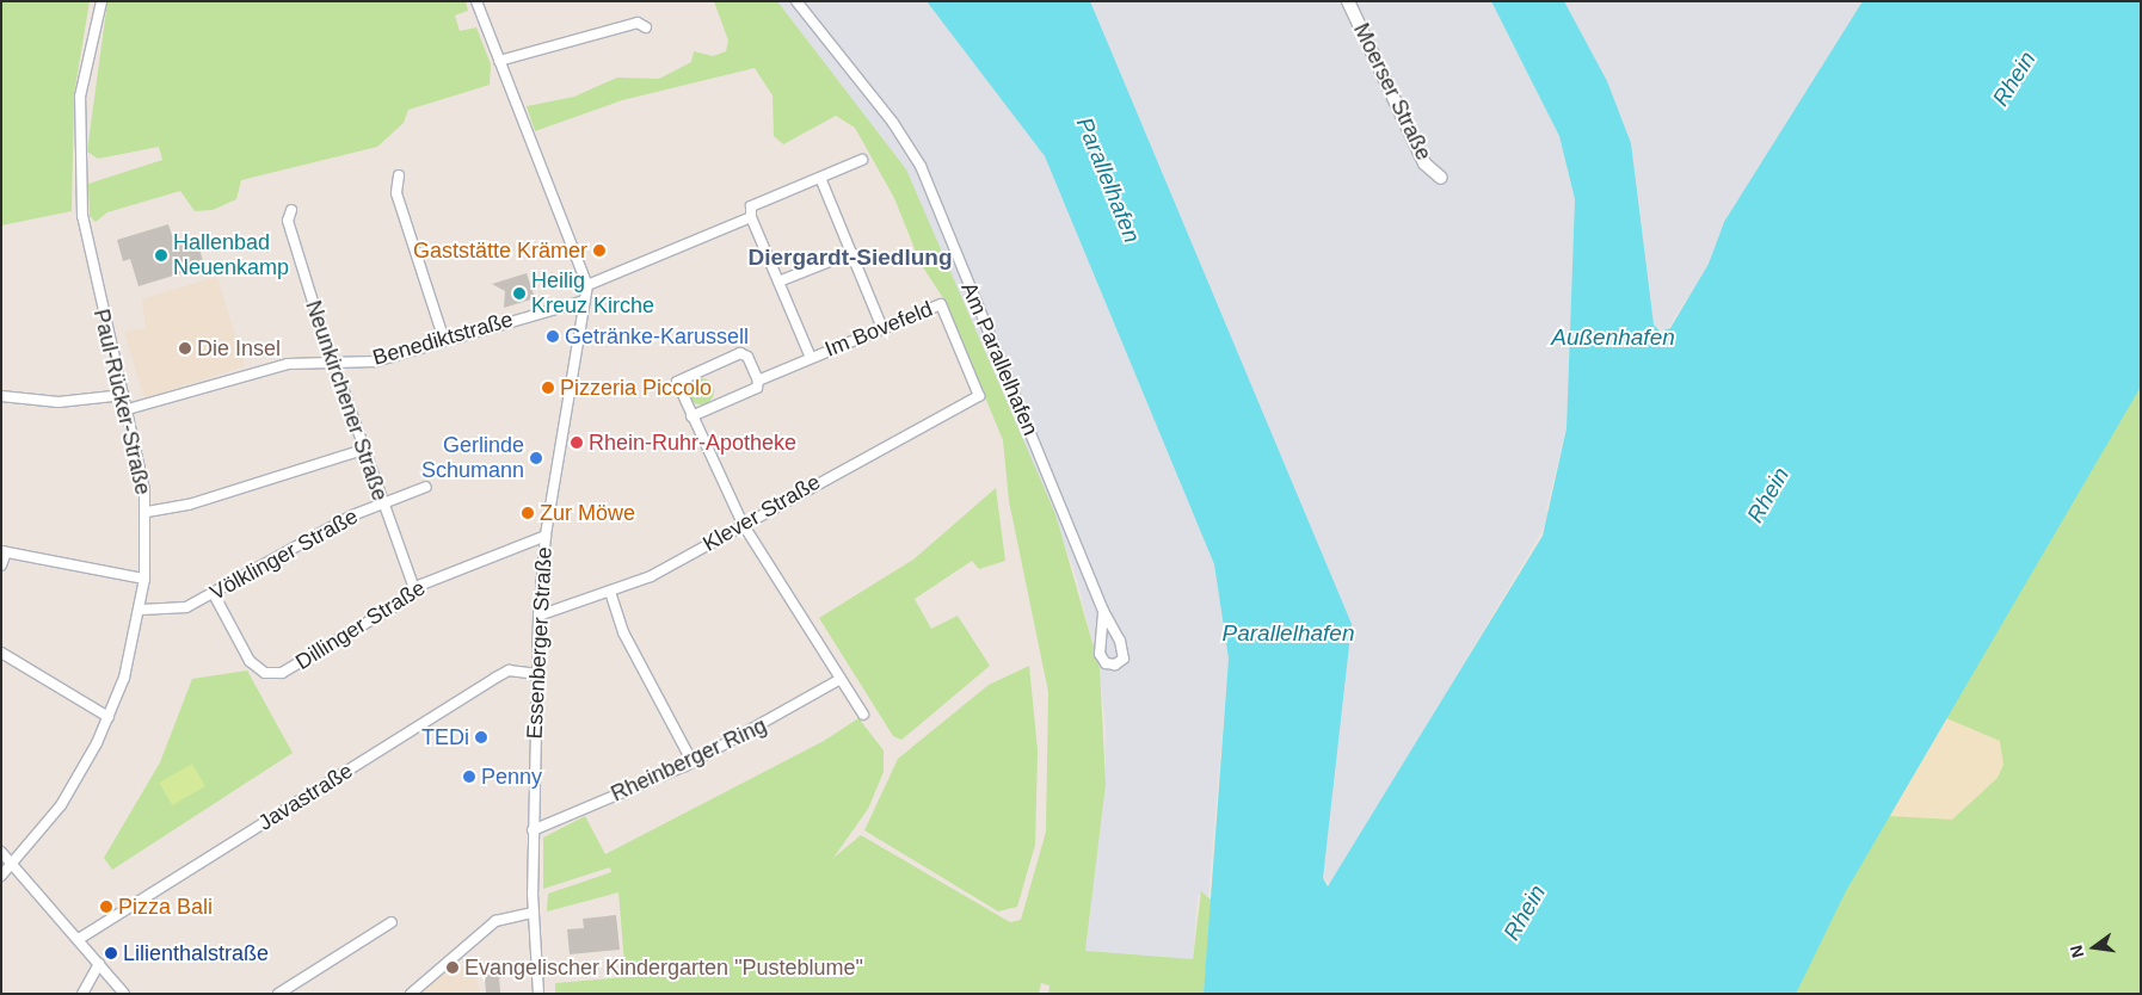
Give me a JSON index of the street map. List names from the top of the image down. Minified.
{"streets":{"street":["Moerser Straße","Im Bovefeld","Benediktstraße","Am Parallelhafen","Neunkirchener Straße","Paul-Rücker-Straße","Klever Straße","Völklinger Straße","Dillinger Straße","Essenberger Straße","Rheinberger Ring","Javastraße"]},"crossings":[["Im Bovefeld","Klever Straße"],["Benediktstraße","Neunkirchener Straße"],["Benediktstraße","Paul-Rücker-Straße"],["Benediktstraße","Essenberger Straße"],["Neunkirchener Straße","Völklinger Straße"],["Neunkirchener Straße","Dillinger Straße"],["Paul-Rücker-Straße","Völklinger Straße"],["Klever Straße","Essenberger Straße"],["Völklinger Straße","Dillinger Straße"],["Dillinger Straße","Essenberger Straße"],["Essenberger Straße","Rheinberger Ring"],["Essenberger Straße","Javastraße"]],"districts":["Diergardt-Siedlung"],"water":["Rhein","Parallelhafen","Außenhafen"],"places":["Gaststätte Krämer","Hallenbad Neuenkamp","Heilig Kreuz Kirche","Getränke-Karussell","Die Insel","Pizzeria Piccolo","Rhein-Ruhr-Apotheke","Gerlinde Schumann","Zur Möwe","TEDi","Penny","Pizza Bali","Lilienthalstraße","Evangelischer Kindergarten \"Pusteblume\""],"north":"left"}
